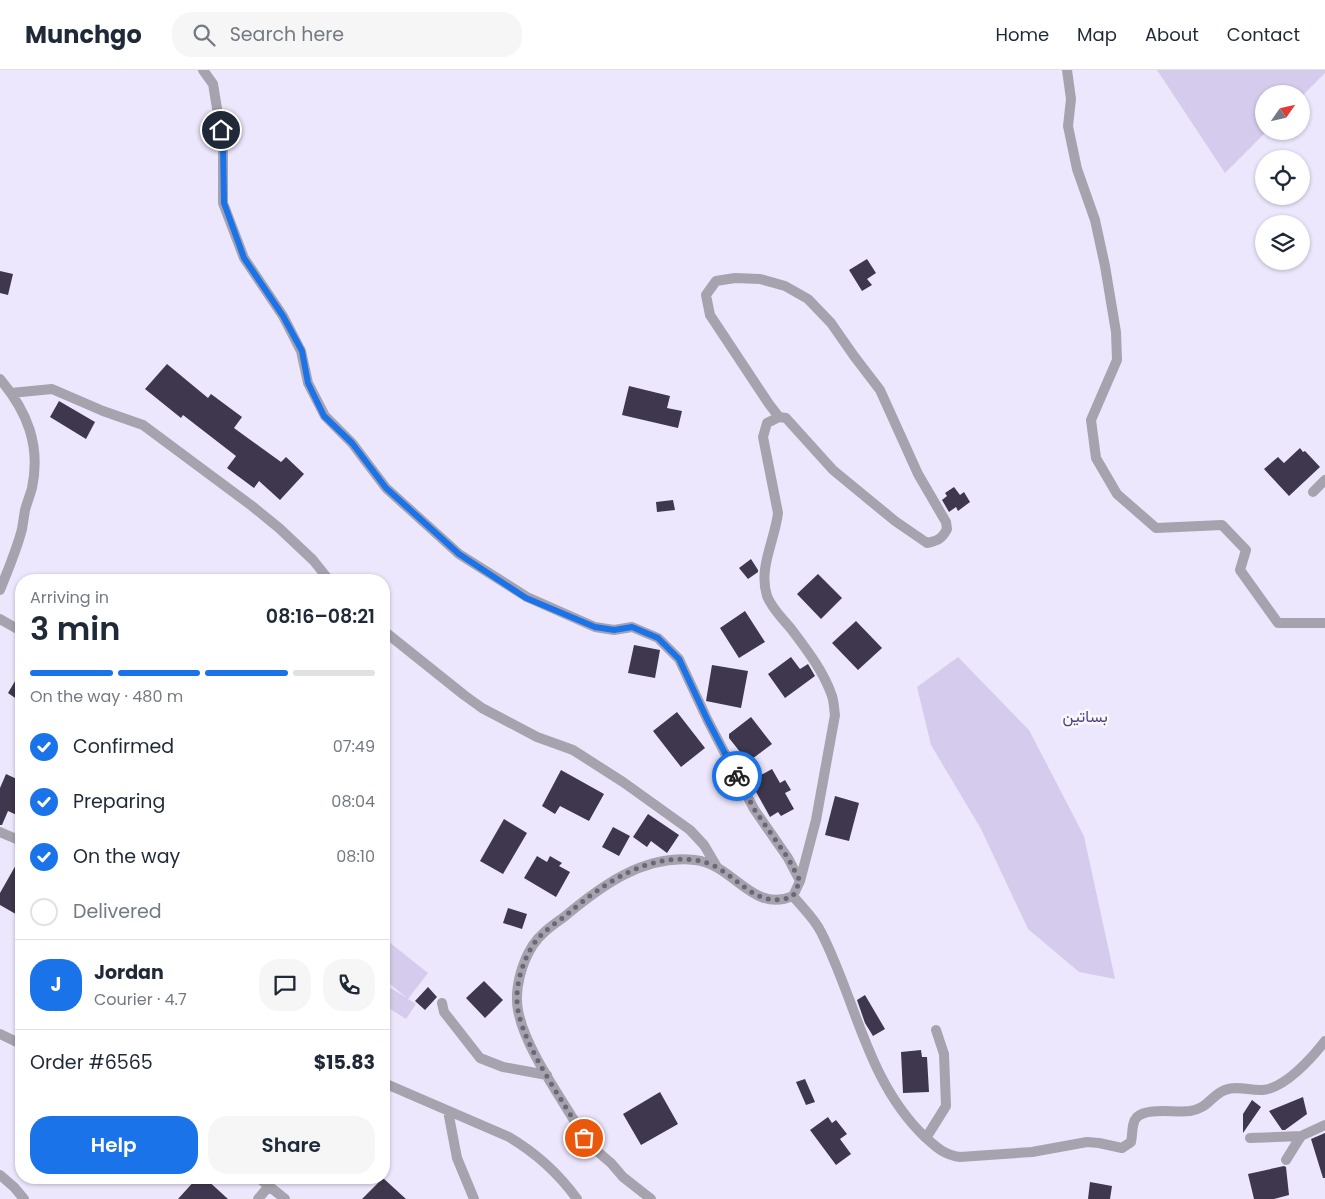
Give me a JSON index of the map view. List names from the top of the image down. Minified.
{"districts":["بساتين"],"north":"top right","page":{"header":"Munchgo","search":"Search here","nav":["Home","Map","About","Contact"],"heading":["3 min","Arriving in","08:16–08:21"],"panel":["Jordan","Courier · 4.7","Order #6565","$15.83"],"bar":"On the way · 480 m","list":[["Confirmed","07:49"],["Preparing","08:04"],["On the way","08:10"],"Delivered"],"round":"J","buttons":["Help","Share"]}}
